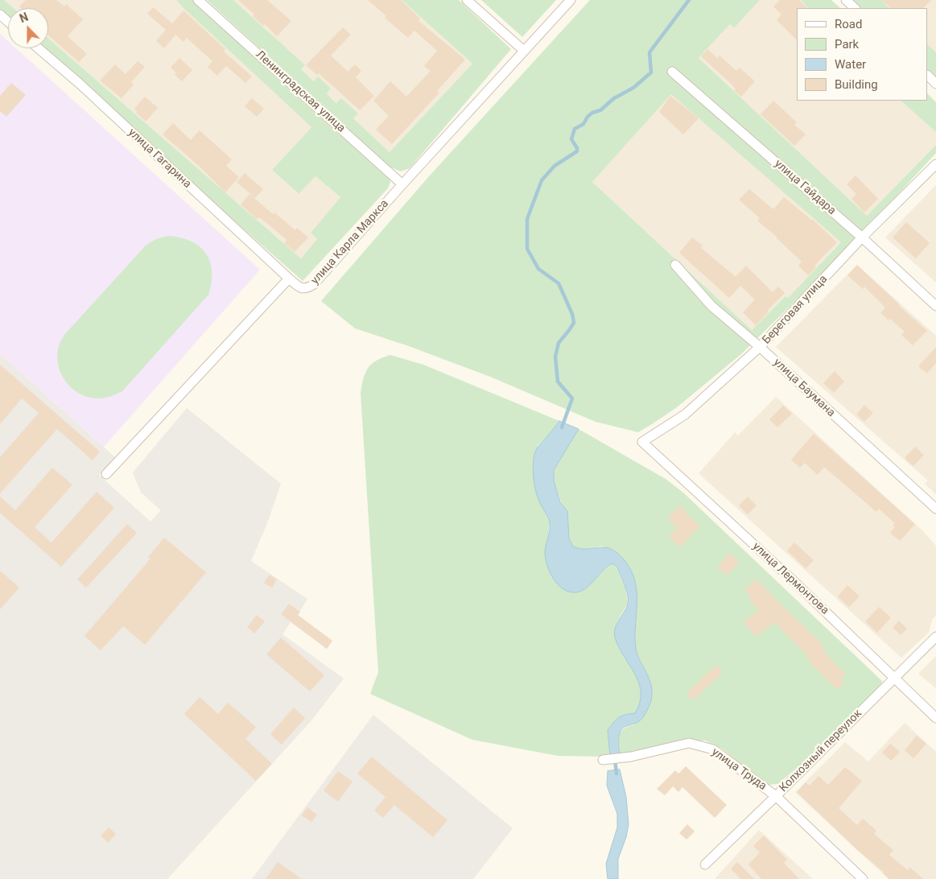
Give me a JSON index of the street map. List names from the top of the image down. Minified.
{"streets":{"street":["Ленинградская улица","улица Гагарина","улица Гайдара","улица Карла Маркса","Береговая улица","улица Баумана","улица Лермонтова","Колхозный переулок","улица Труда"]},"crossings":[["Ленинградская улица","улица Карла Маркса"],["улица Гагарина","улица Карла Маркса"],["улица Гайдара","Береговая улица"],["Береговая улица","улица Баумана"],["Береговая улица","улица Лермонтова"],["улица Лермонтова","Колхозный переулок"],["Колхозный переулок","улица Труда"]],"legend":["Road","Park","Water","Building"],"north":"top"}
